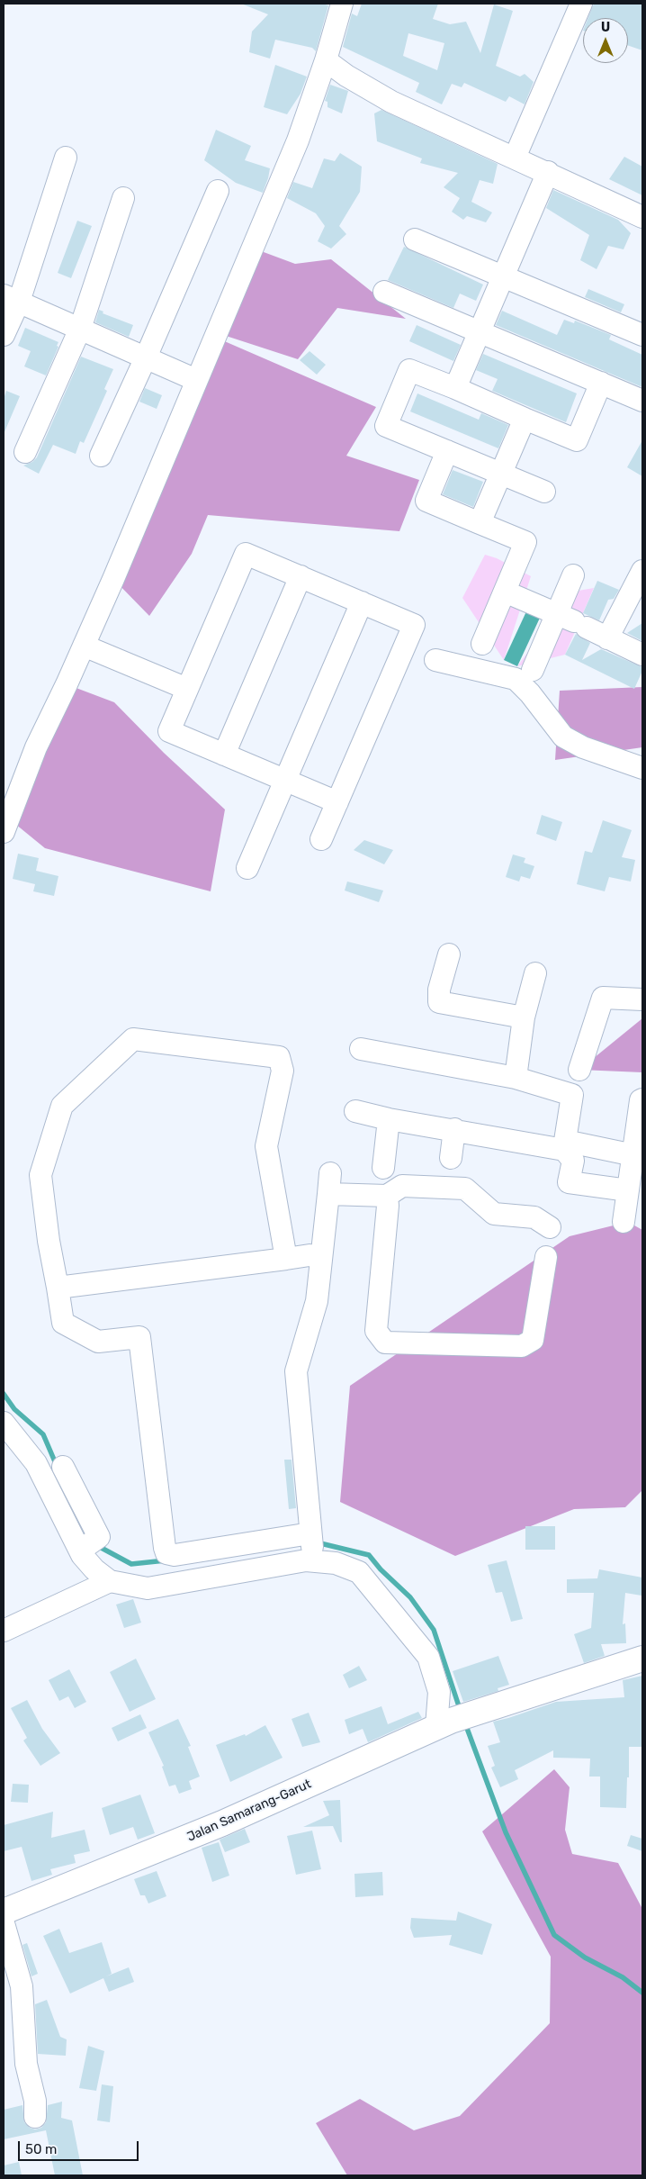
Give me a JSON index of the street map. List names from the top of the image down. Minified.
{"streets":{"main road":["Jalan Samarang-Garut"]},"scale_bar":"50 m","north":"top"}
